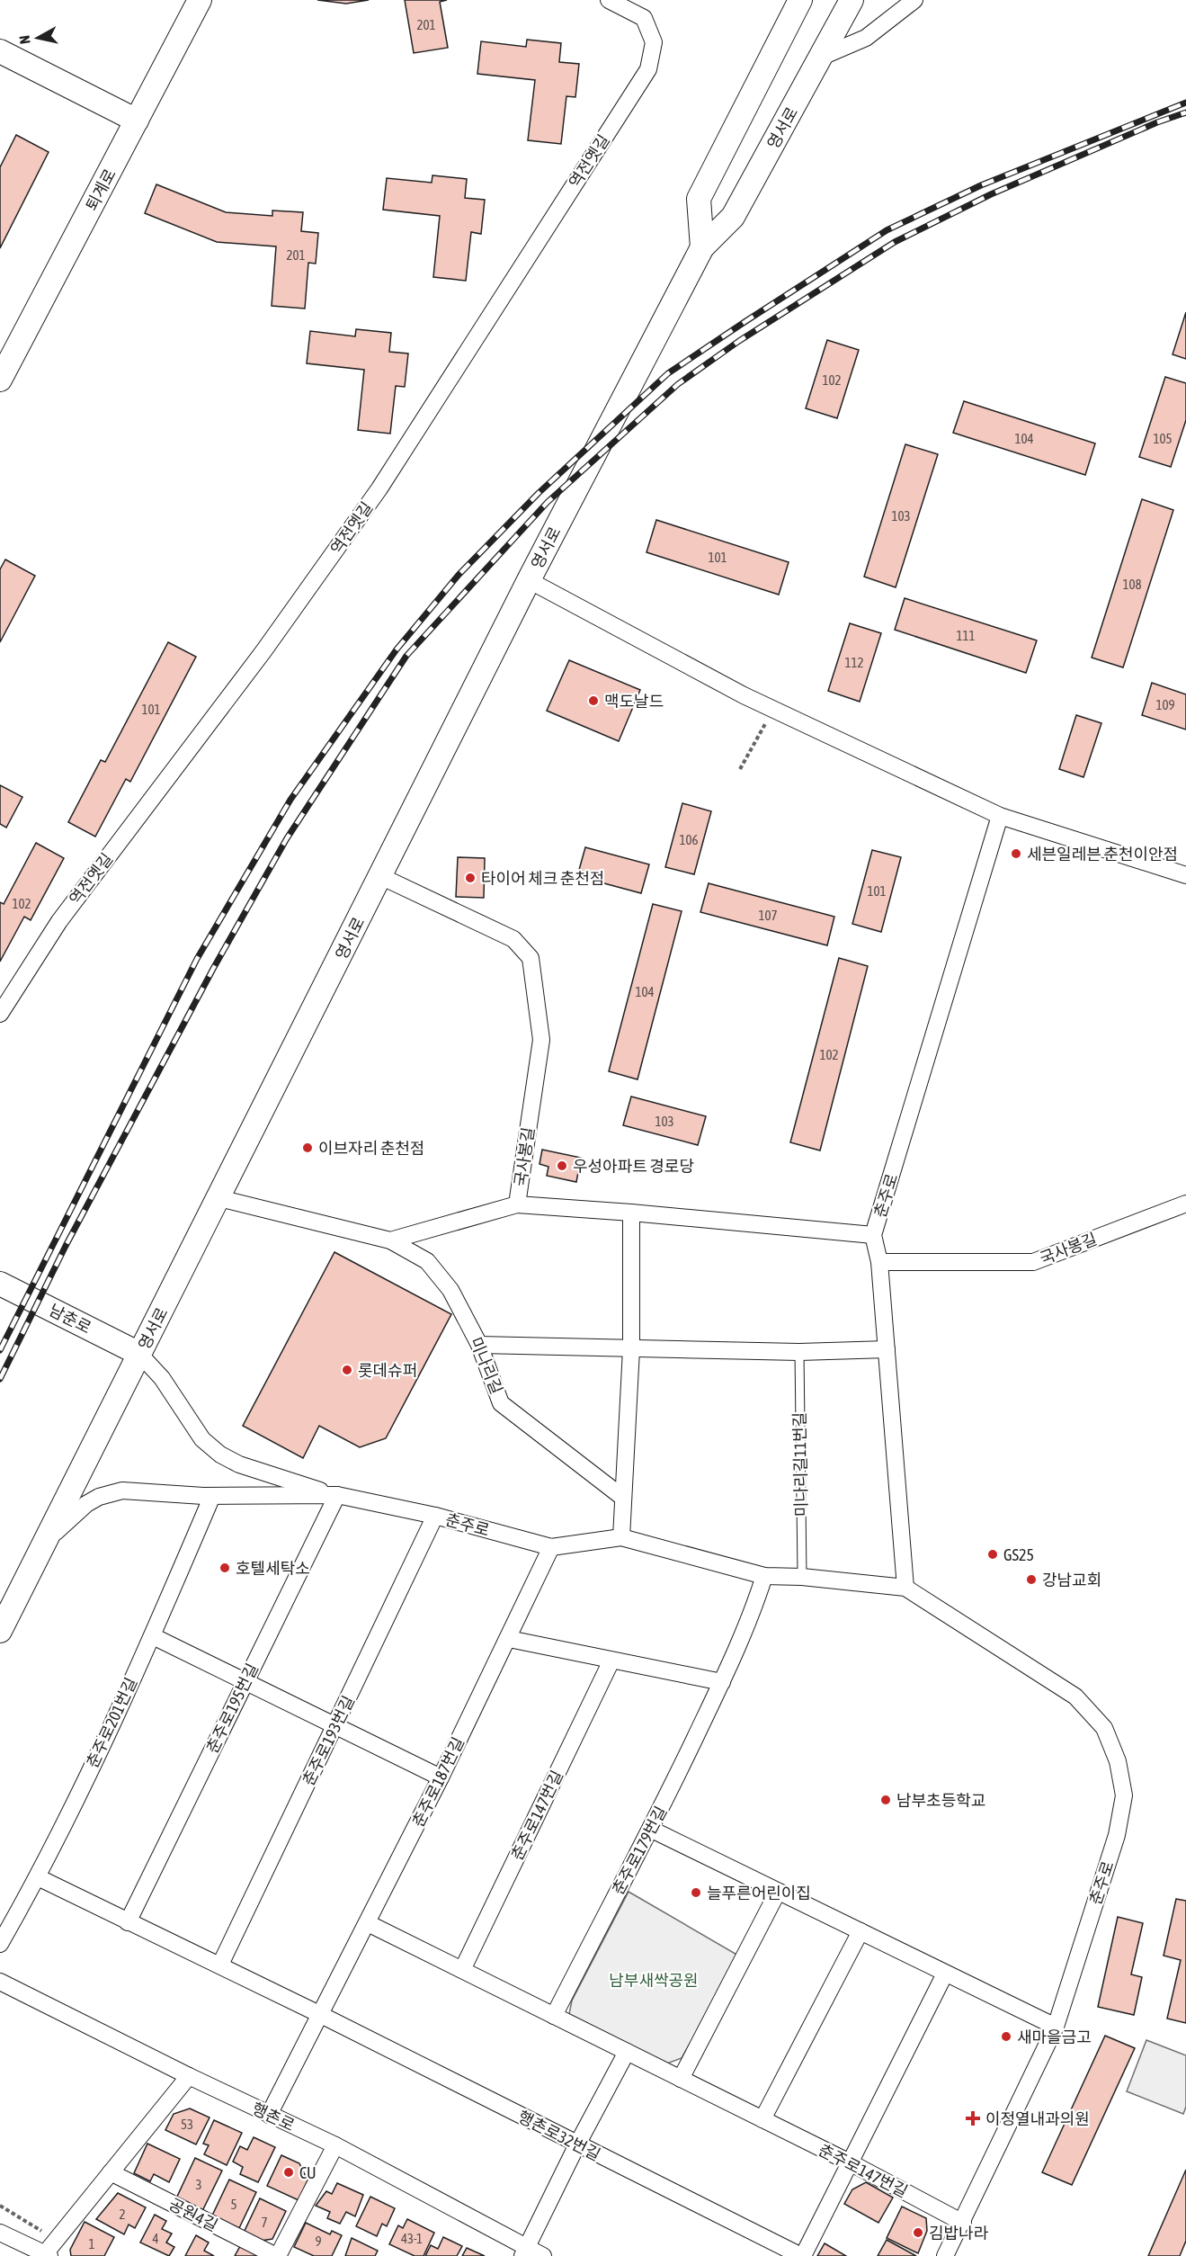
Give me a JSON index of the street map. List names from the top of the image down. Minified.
{"streets":{"street":["영서로","역전옛길","퇴계로","국사봉길","춘주로","남춘로","미나리길","춘주로195번길","춘주로201번길","춘주로193번길","춘주로187번길","춘주로147번길","춘주로179번길","행촌로","행촌로32번길","공원4길"],"lane":["미나리길11번길"]},"crossings":[["영서로","국사봉길"],["영서로","춘주로"],["영서로","남춘로"],["영서로","미나리길"],["국사봉길","춘주로"],["국사봉길","미나리길"],["춘주로","미나리길11번길"],["춘주로","춘주로195번길"],["춘주로","춘주로201번길"],["춘주로","춘주로193번길"],["춘주로","춘주로187번길"],["춘주로","춘주로147번길"],["춘주로","춘주로179번길"],["춘주로187번길","춘주로147번길"],["춘주로187번길","행촌로"],["춘주로187번길","행촌로32번길"],["춘주로147번길","춘주로179번길"],["춘주로147번길","행촌로32번길"]],"parks":["남부새싹공원"],"places":{"other":["맥도날드","세븐일레븐 춘천이안점","타이어 체크 춘천점","이브자리 춘천점","우성아파트 경로당","롯데슈퍼","GS25","호텔세탁소","강남교회","남부초등학교","늘푸른어린이집","새마을금고","CU","김밥나라"],"health":["이정열내과의원"]},"house_numbers":["201","201","102","104","105","103","101","108","111","112","109","101","106","101","102","107","104","102","103","53","3","5","2","7","4","43-1","9","1"],"north":"left"}
